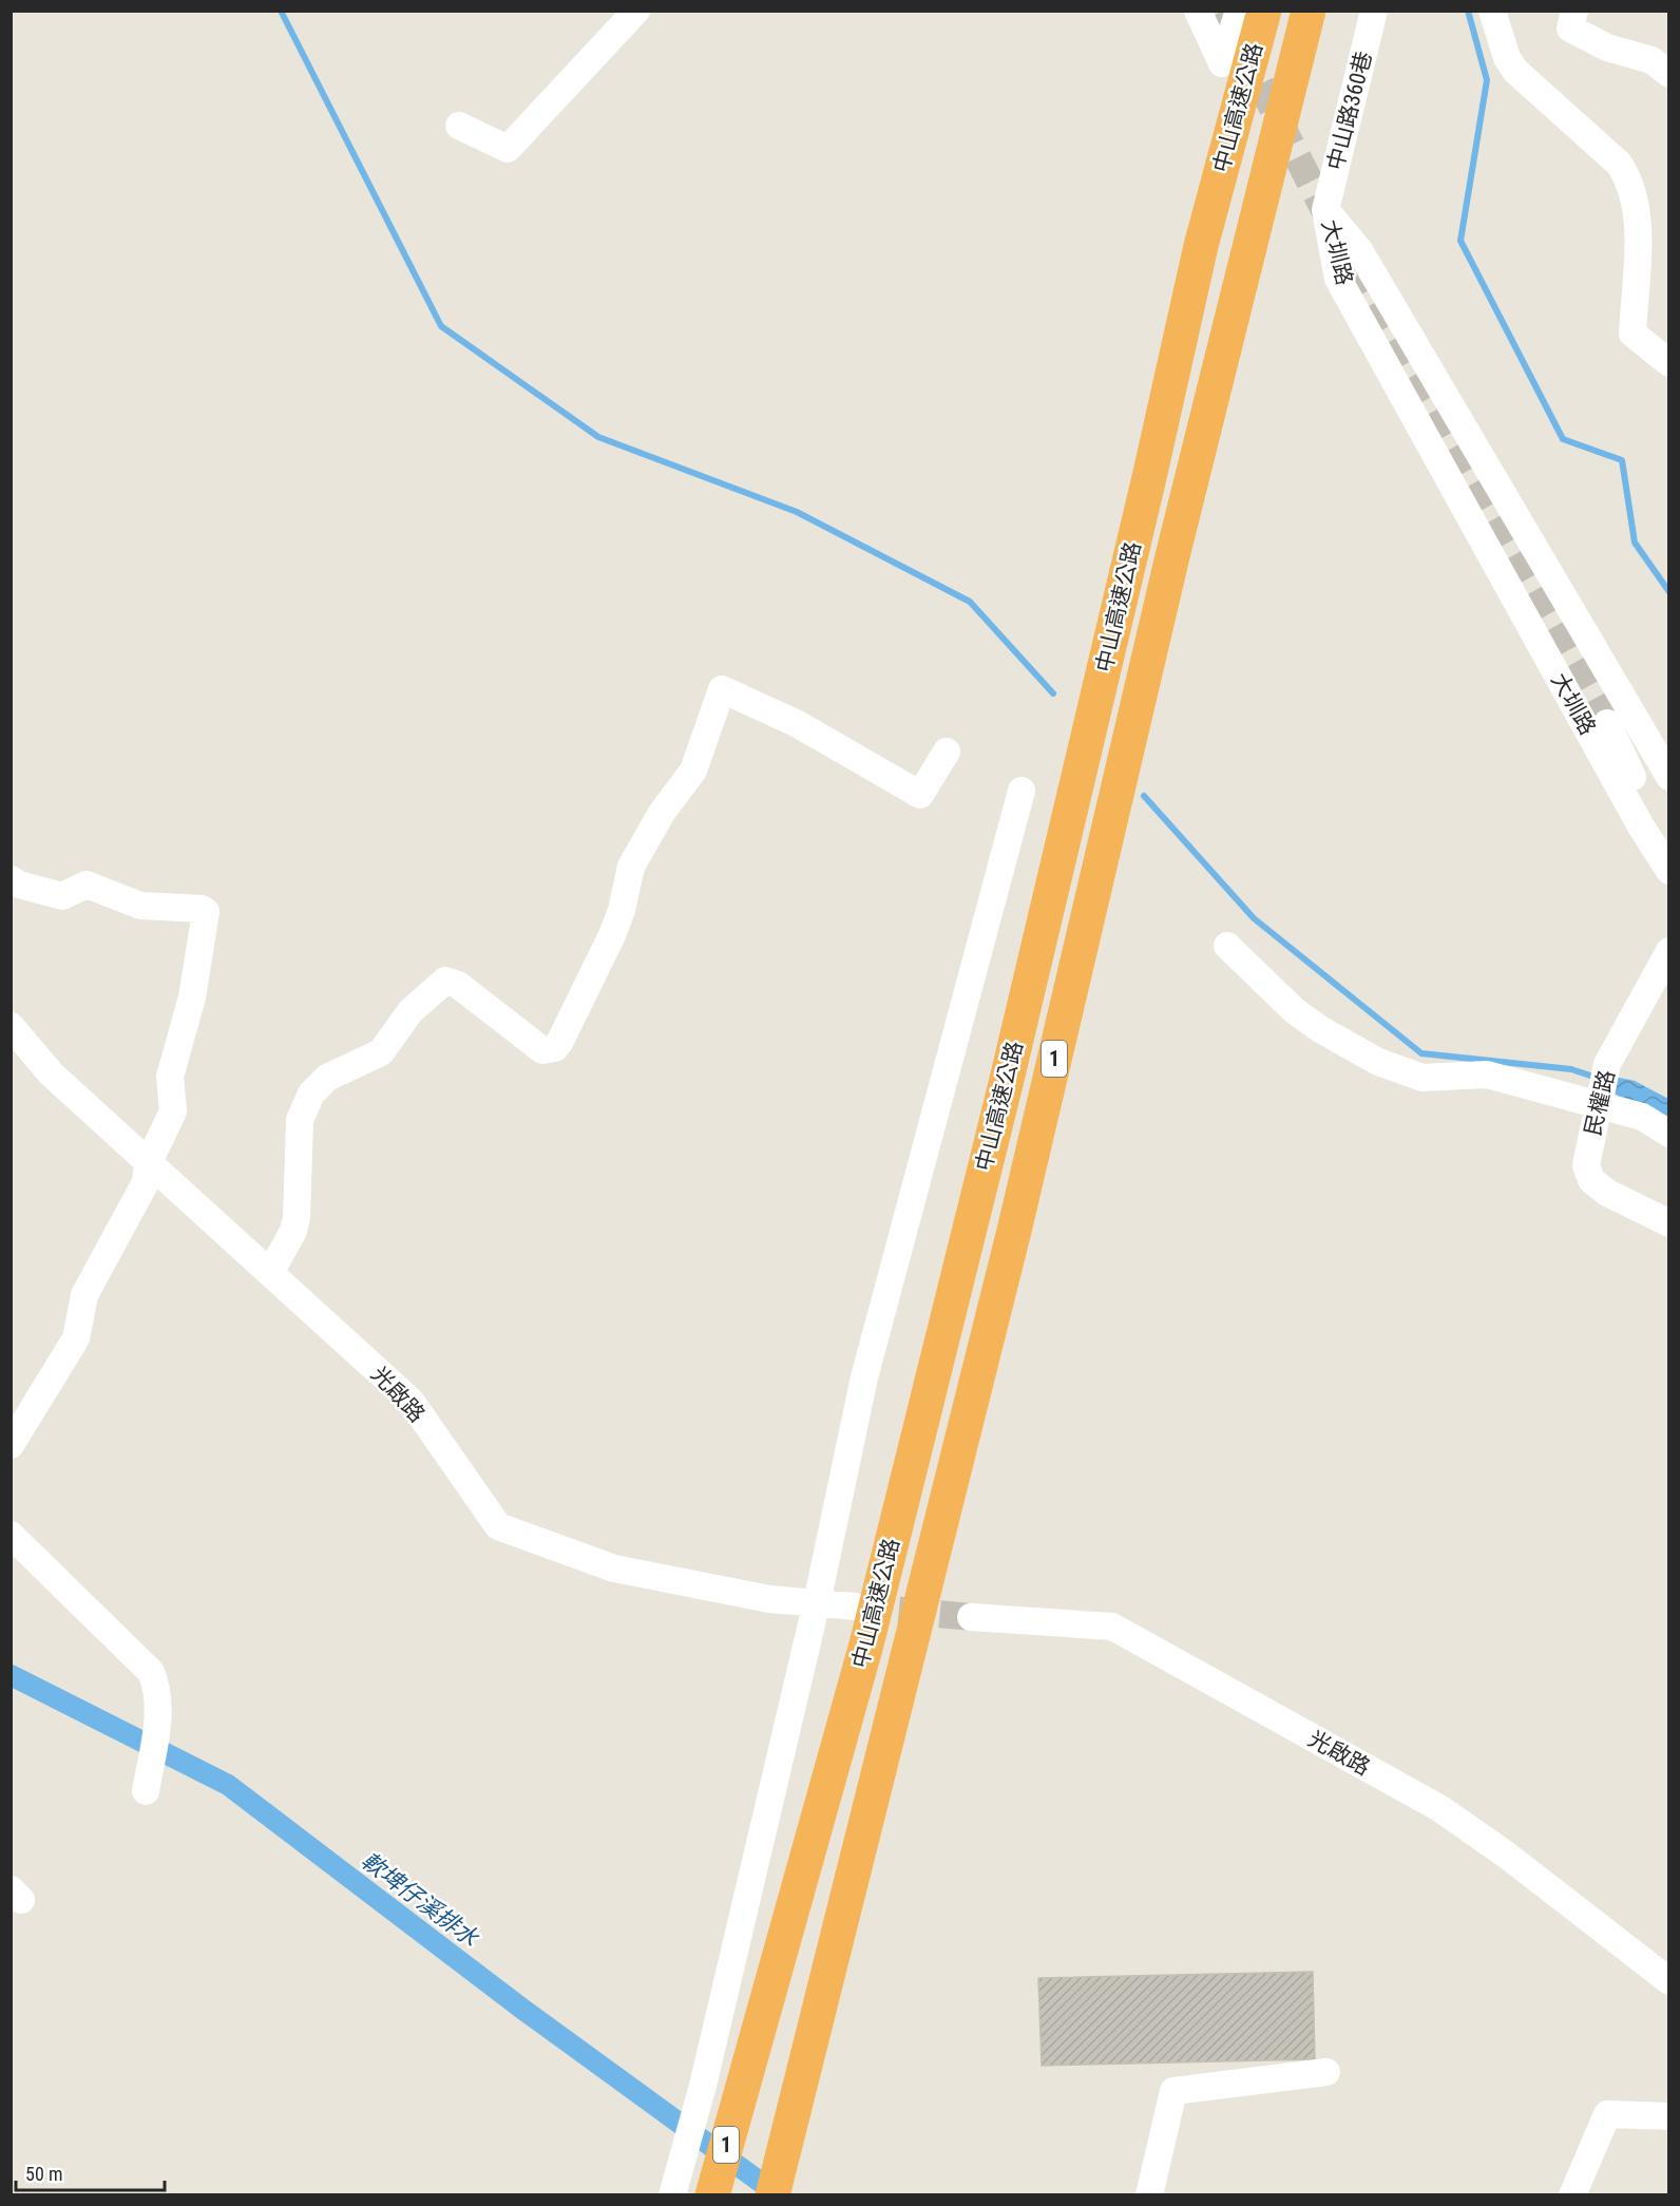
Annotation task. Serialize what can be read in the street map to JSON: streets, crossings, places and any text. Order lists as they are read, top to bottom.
{
  "streets": {
    "highway": ["中山高速公路", "1"],
    "street": [
      "中山路360巷",
      "大圳路",
      "民權路",
      "光啟路"
    ]
  },
  "crossings": [
    ["中山路360巷", "大圳路"]
  ],
  "water": ["軟埤仔溪排水"],
  "scale_bar": "50 m"
}
